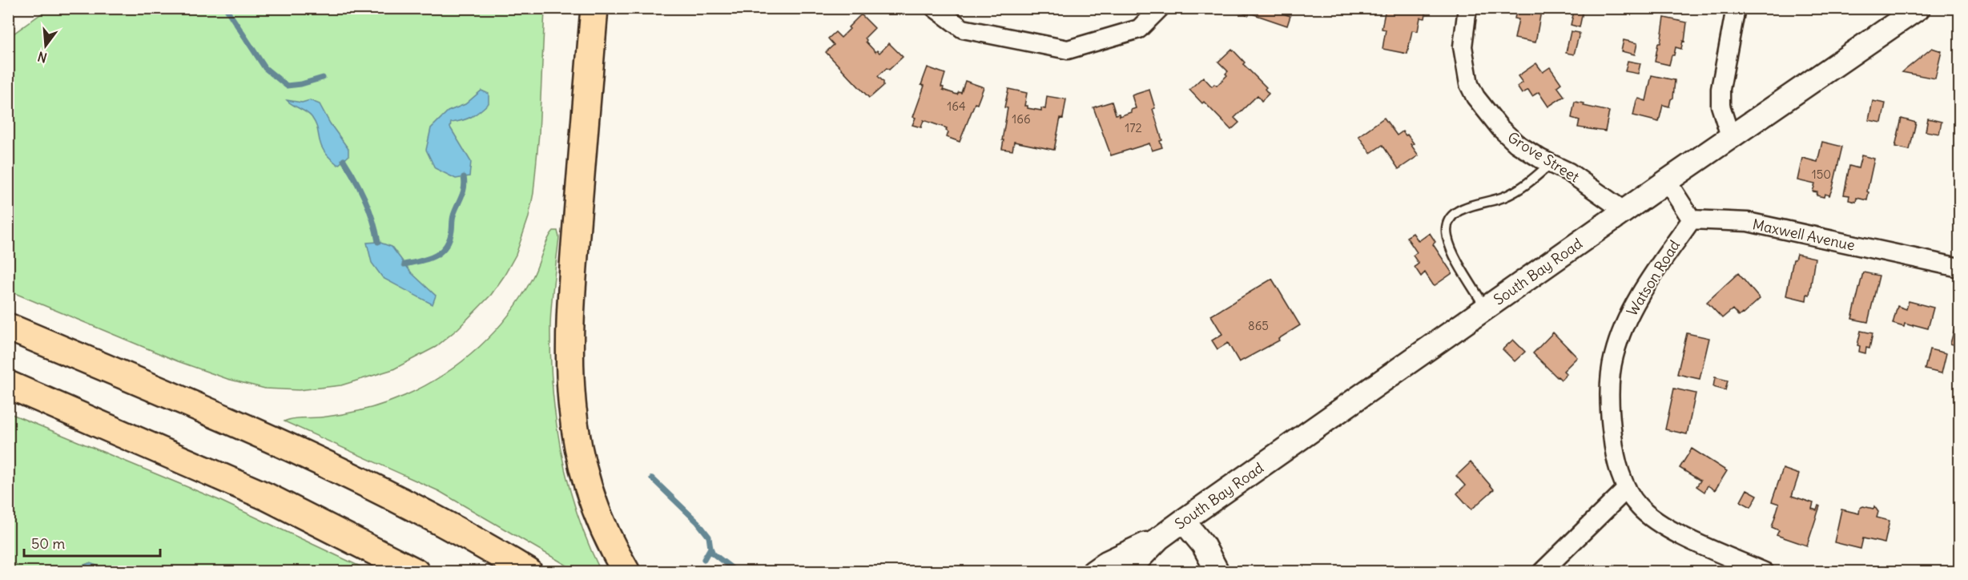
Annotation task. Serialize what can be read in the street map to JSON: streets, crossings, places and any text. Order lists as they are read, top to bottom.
{
  "streets": {
    "street": [
      "Grove Street",
      "Maxwell Avenue",
      "South Bay Road",
      "Watson Road"
    ]
  },
  "crossings": [
    ["Grove Street", "South Bay Road"],
    ["Maxwell Avenue", "Watson Road"]
  ],
  "house_numbers": [
    "164",
    "166",
    "172",
    "150",
    "865"
  ],
  "scale_bar": "50 m",
  "north": "bottom"
}
